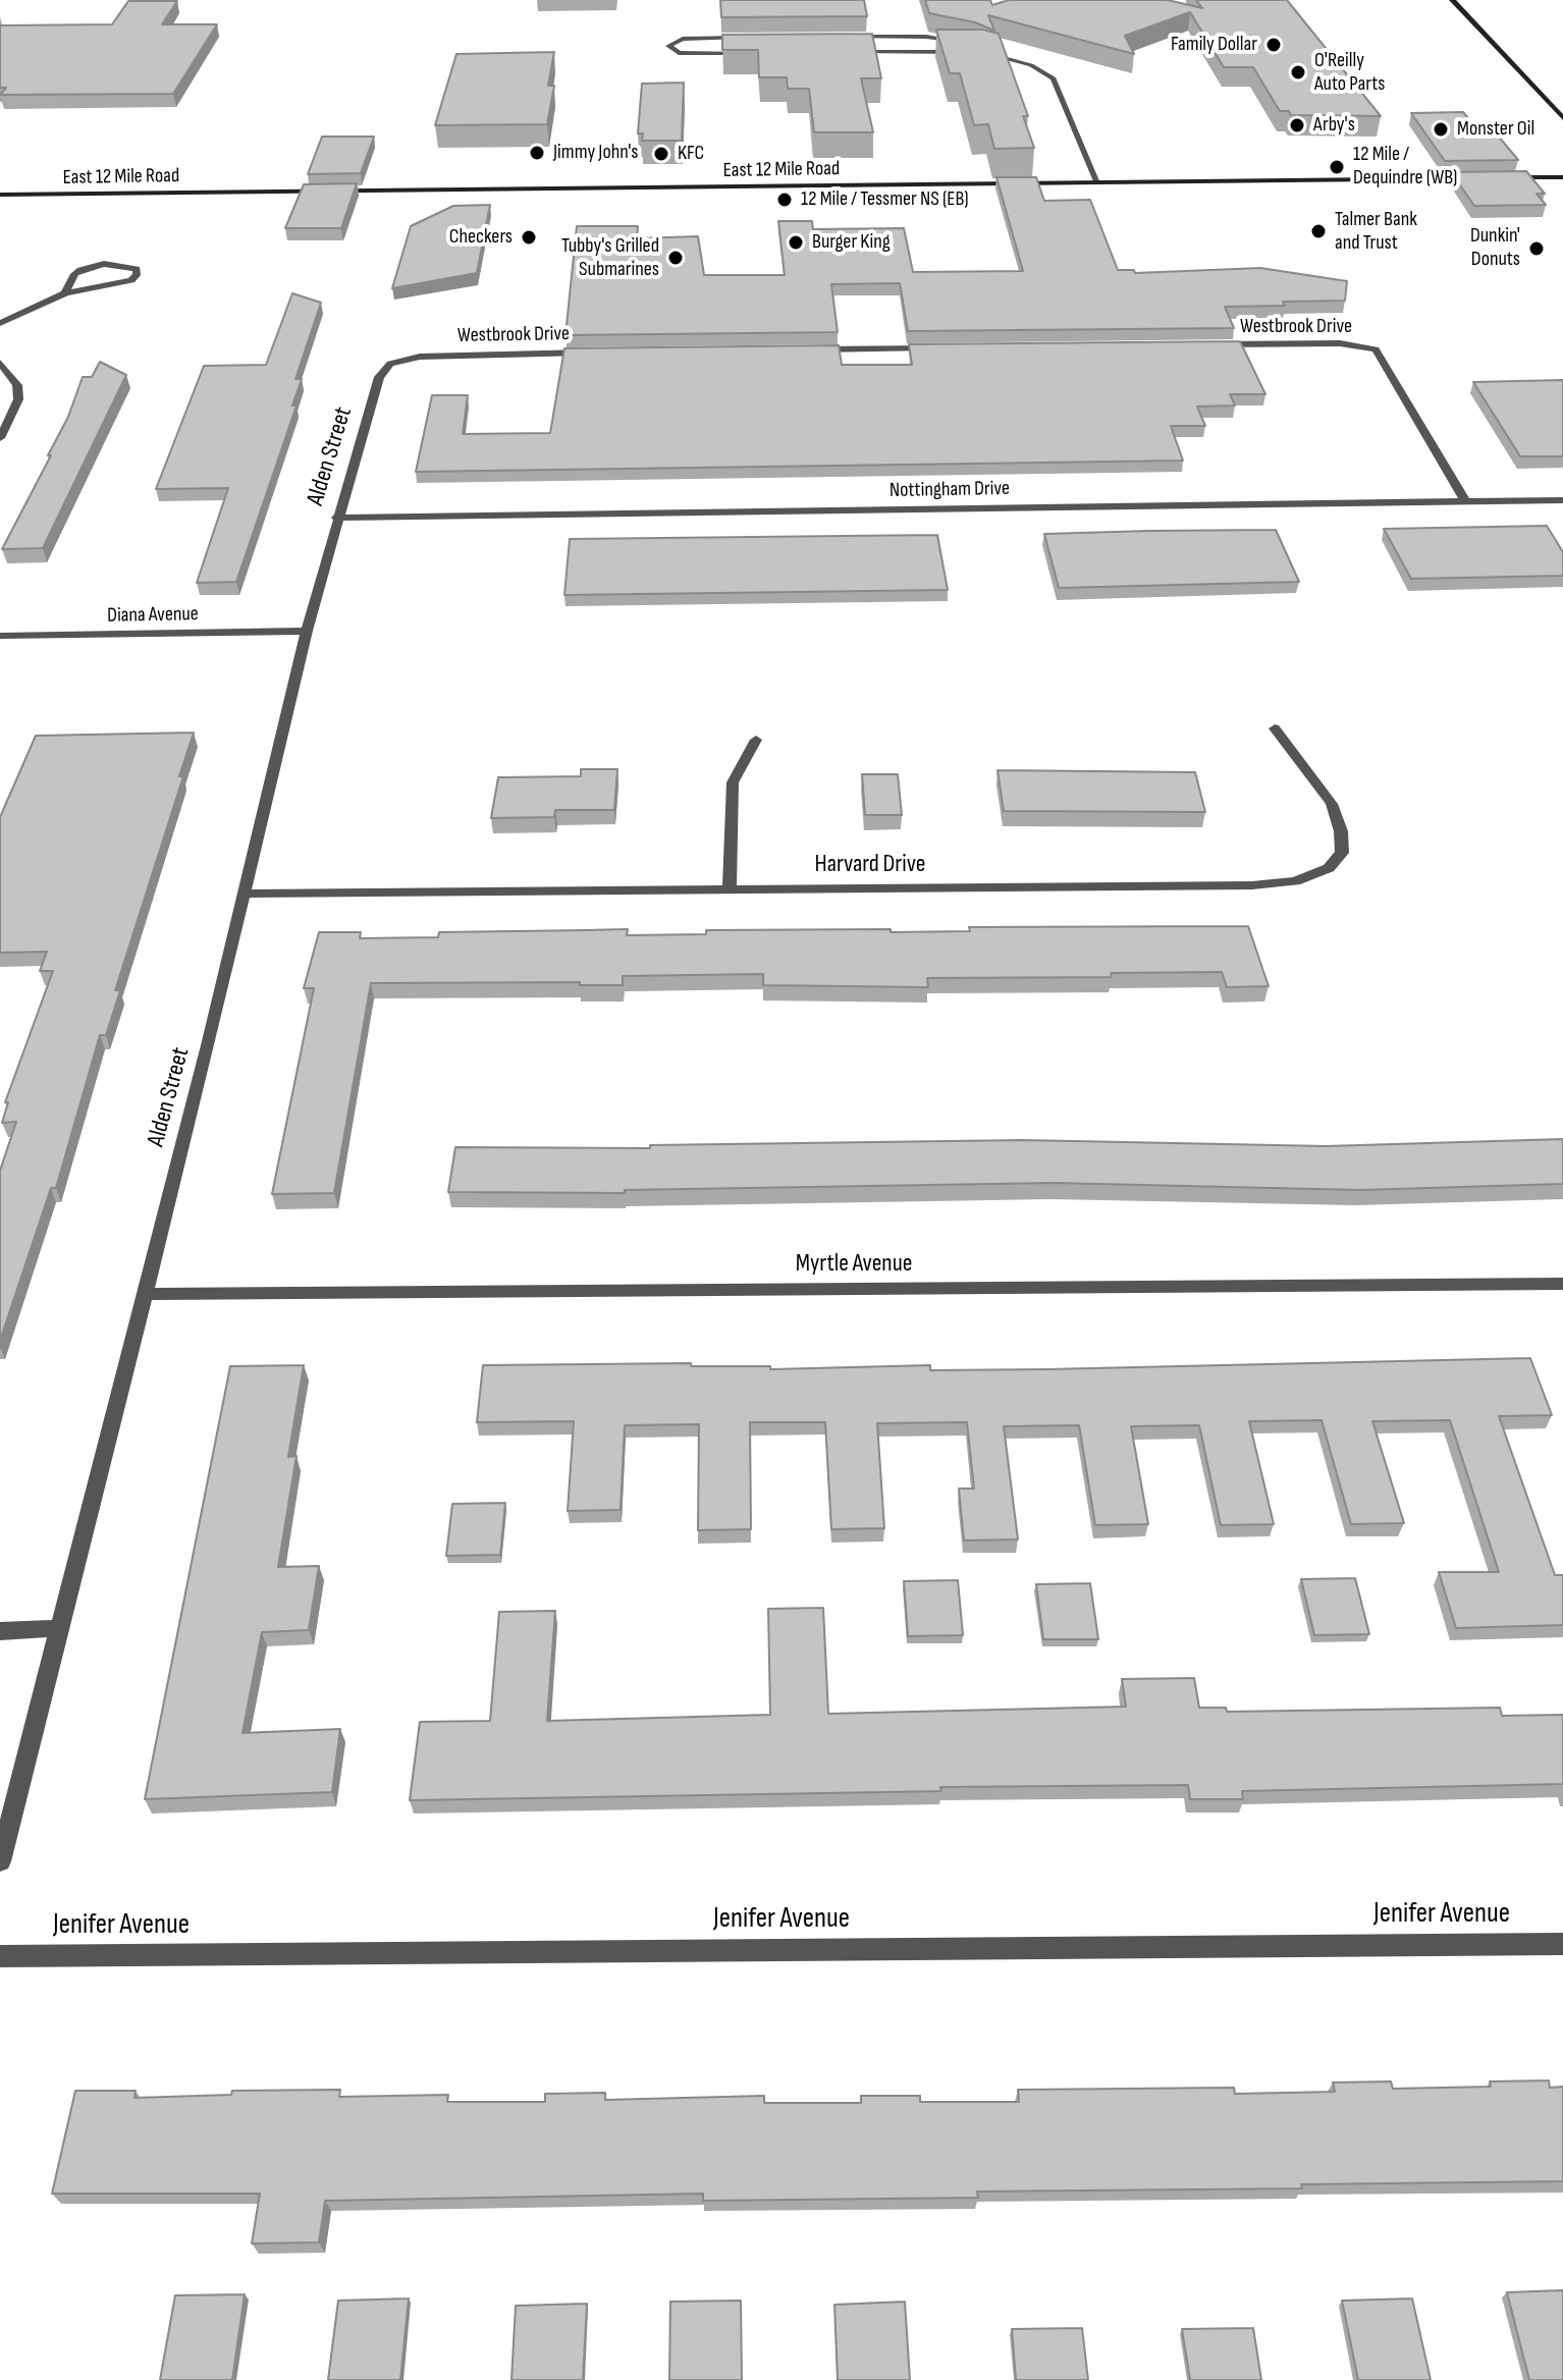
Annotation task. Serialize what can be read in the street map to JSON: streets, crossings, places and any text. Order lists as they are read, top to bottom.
{
  "streets": {
    "main road": ["East 12 Mile Road"],
    "street": [
      "Westbrook Drive",
      "Alden Street",
      "Nottingham Drive",
      "Diana Avenue",
      "Harvard Drive",
      "Myrtle Avenue",
      "Jenifer Avenue"
    ]
  },
  "crossings": [
    ["Westbrook Drive", "Alden Street"],
    ["Westbrook Drive", "Nottingham Drive"],
    ["Alden Street", "Nottingham Drive"],
    ["Alden Street", "Diana Avenue"],
    ["Alden Street", "Harvard Drive"],
    ["Alden Street", "Myrtle Avenue"]
  ],
  "places": [
    "Family Dollar",
    "O'Reilly Auto Parts",
    "Arby's",
    "Monster Oil",
    "Jimmy John's",
    "KFC",
    "12 Mile / Dequindre (WB)",
    "12 Mile / Tessmer NS (EB)",
    "Talmer Bank and Trust",
    "Checkers",
    "Burger King",
    "Dunkin' Donuts",
    "Tubby's Grilled Submarines"
  ]
}
